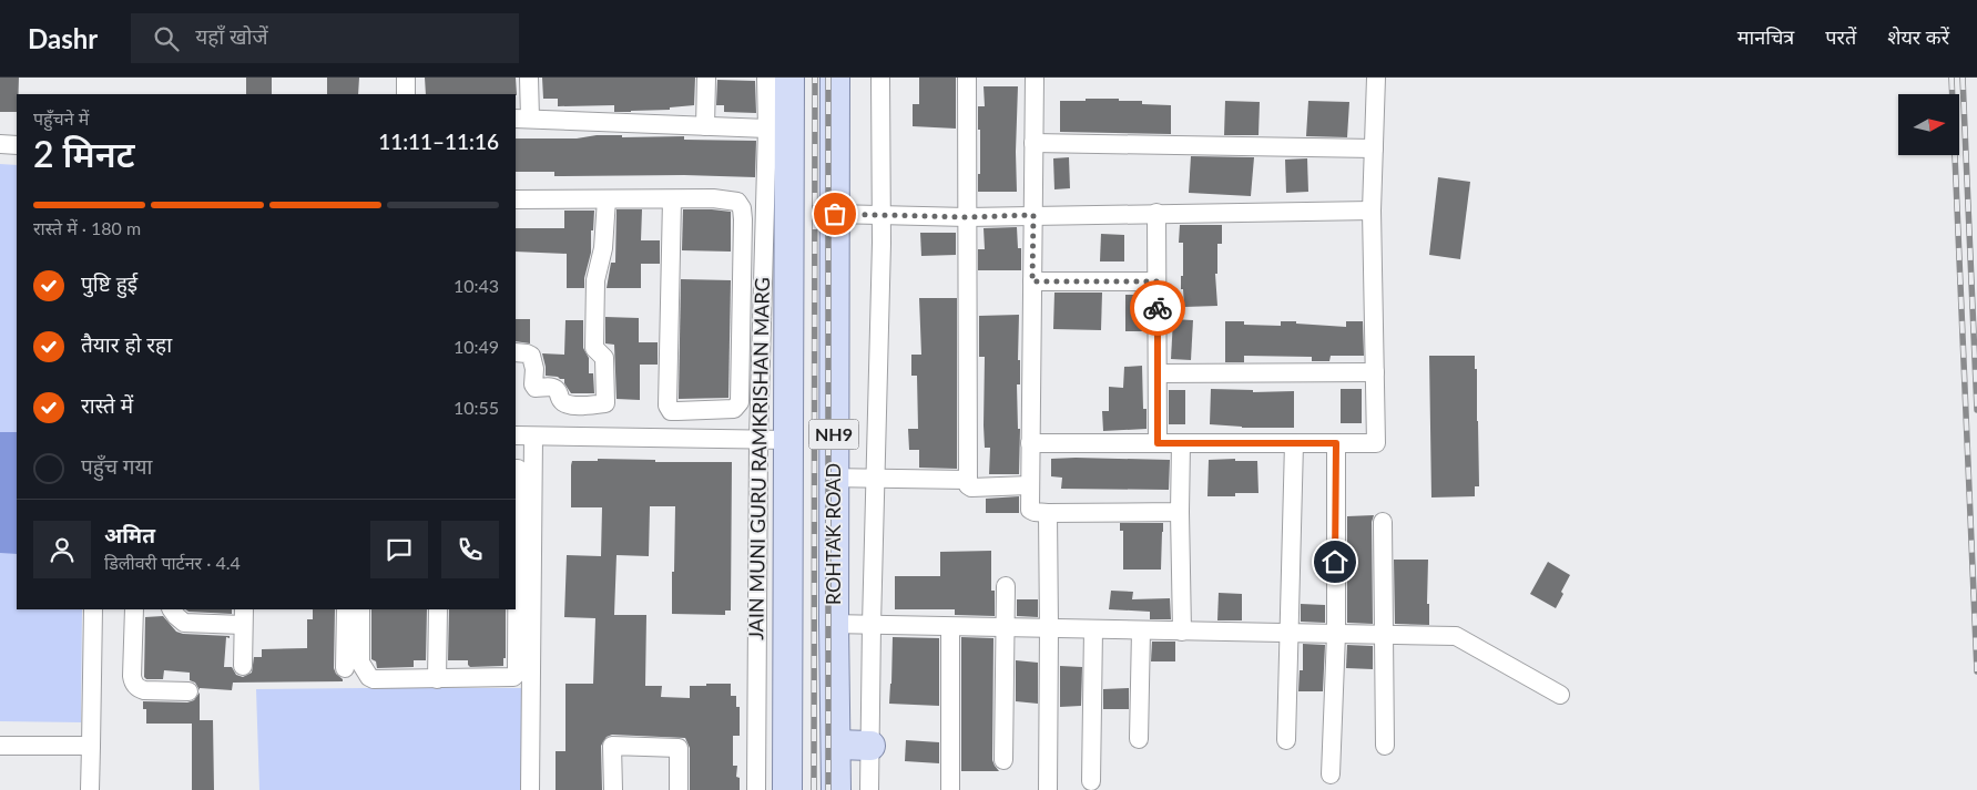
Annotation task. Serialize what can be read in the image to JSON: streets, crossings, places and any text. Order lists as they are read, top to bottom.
{
  "streets": {
    "main road": ["NH9", "ROHTAK ROAD"],
    "street": ["JAIN MUNI GURU RAMKRISHAN MARG"]
  },
  "north": "right",
  "page": {
    "header": "Dashr",
    "search": "यहाँ खोजें",
    "nav": ["मानचित्र", "परतें", "शेयर करें"],
    "heading": ["2 मिनट", "पहुँचने में", "11:11–11:16"],
    "panel": ["अमित", "डिलीवरी पार्टनर · 4.4"],
    "bar": "रास्ते में · 180 m",
    "list": [
      ["पुष्टि हुई", "10:43"],
      ["तैयार हो रहा", "10:49"],
      ["रास्ते में", "10:55"],
      "पहुँच गया"
    ]
  }
}
